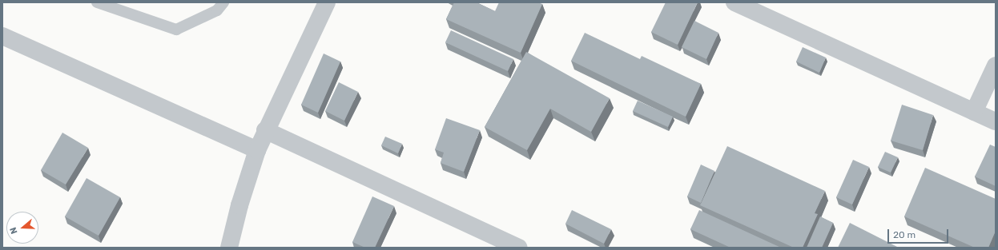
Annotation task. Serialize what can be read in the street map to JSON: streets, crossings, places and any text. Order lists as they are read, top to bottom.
{
  "scale_bar": "20 m",
  "north": "left"
}
